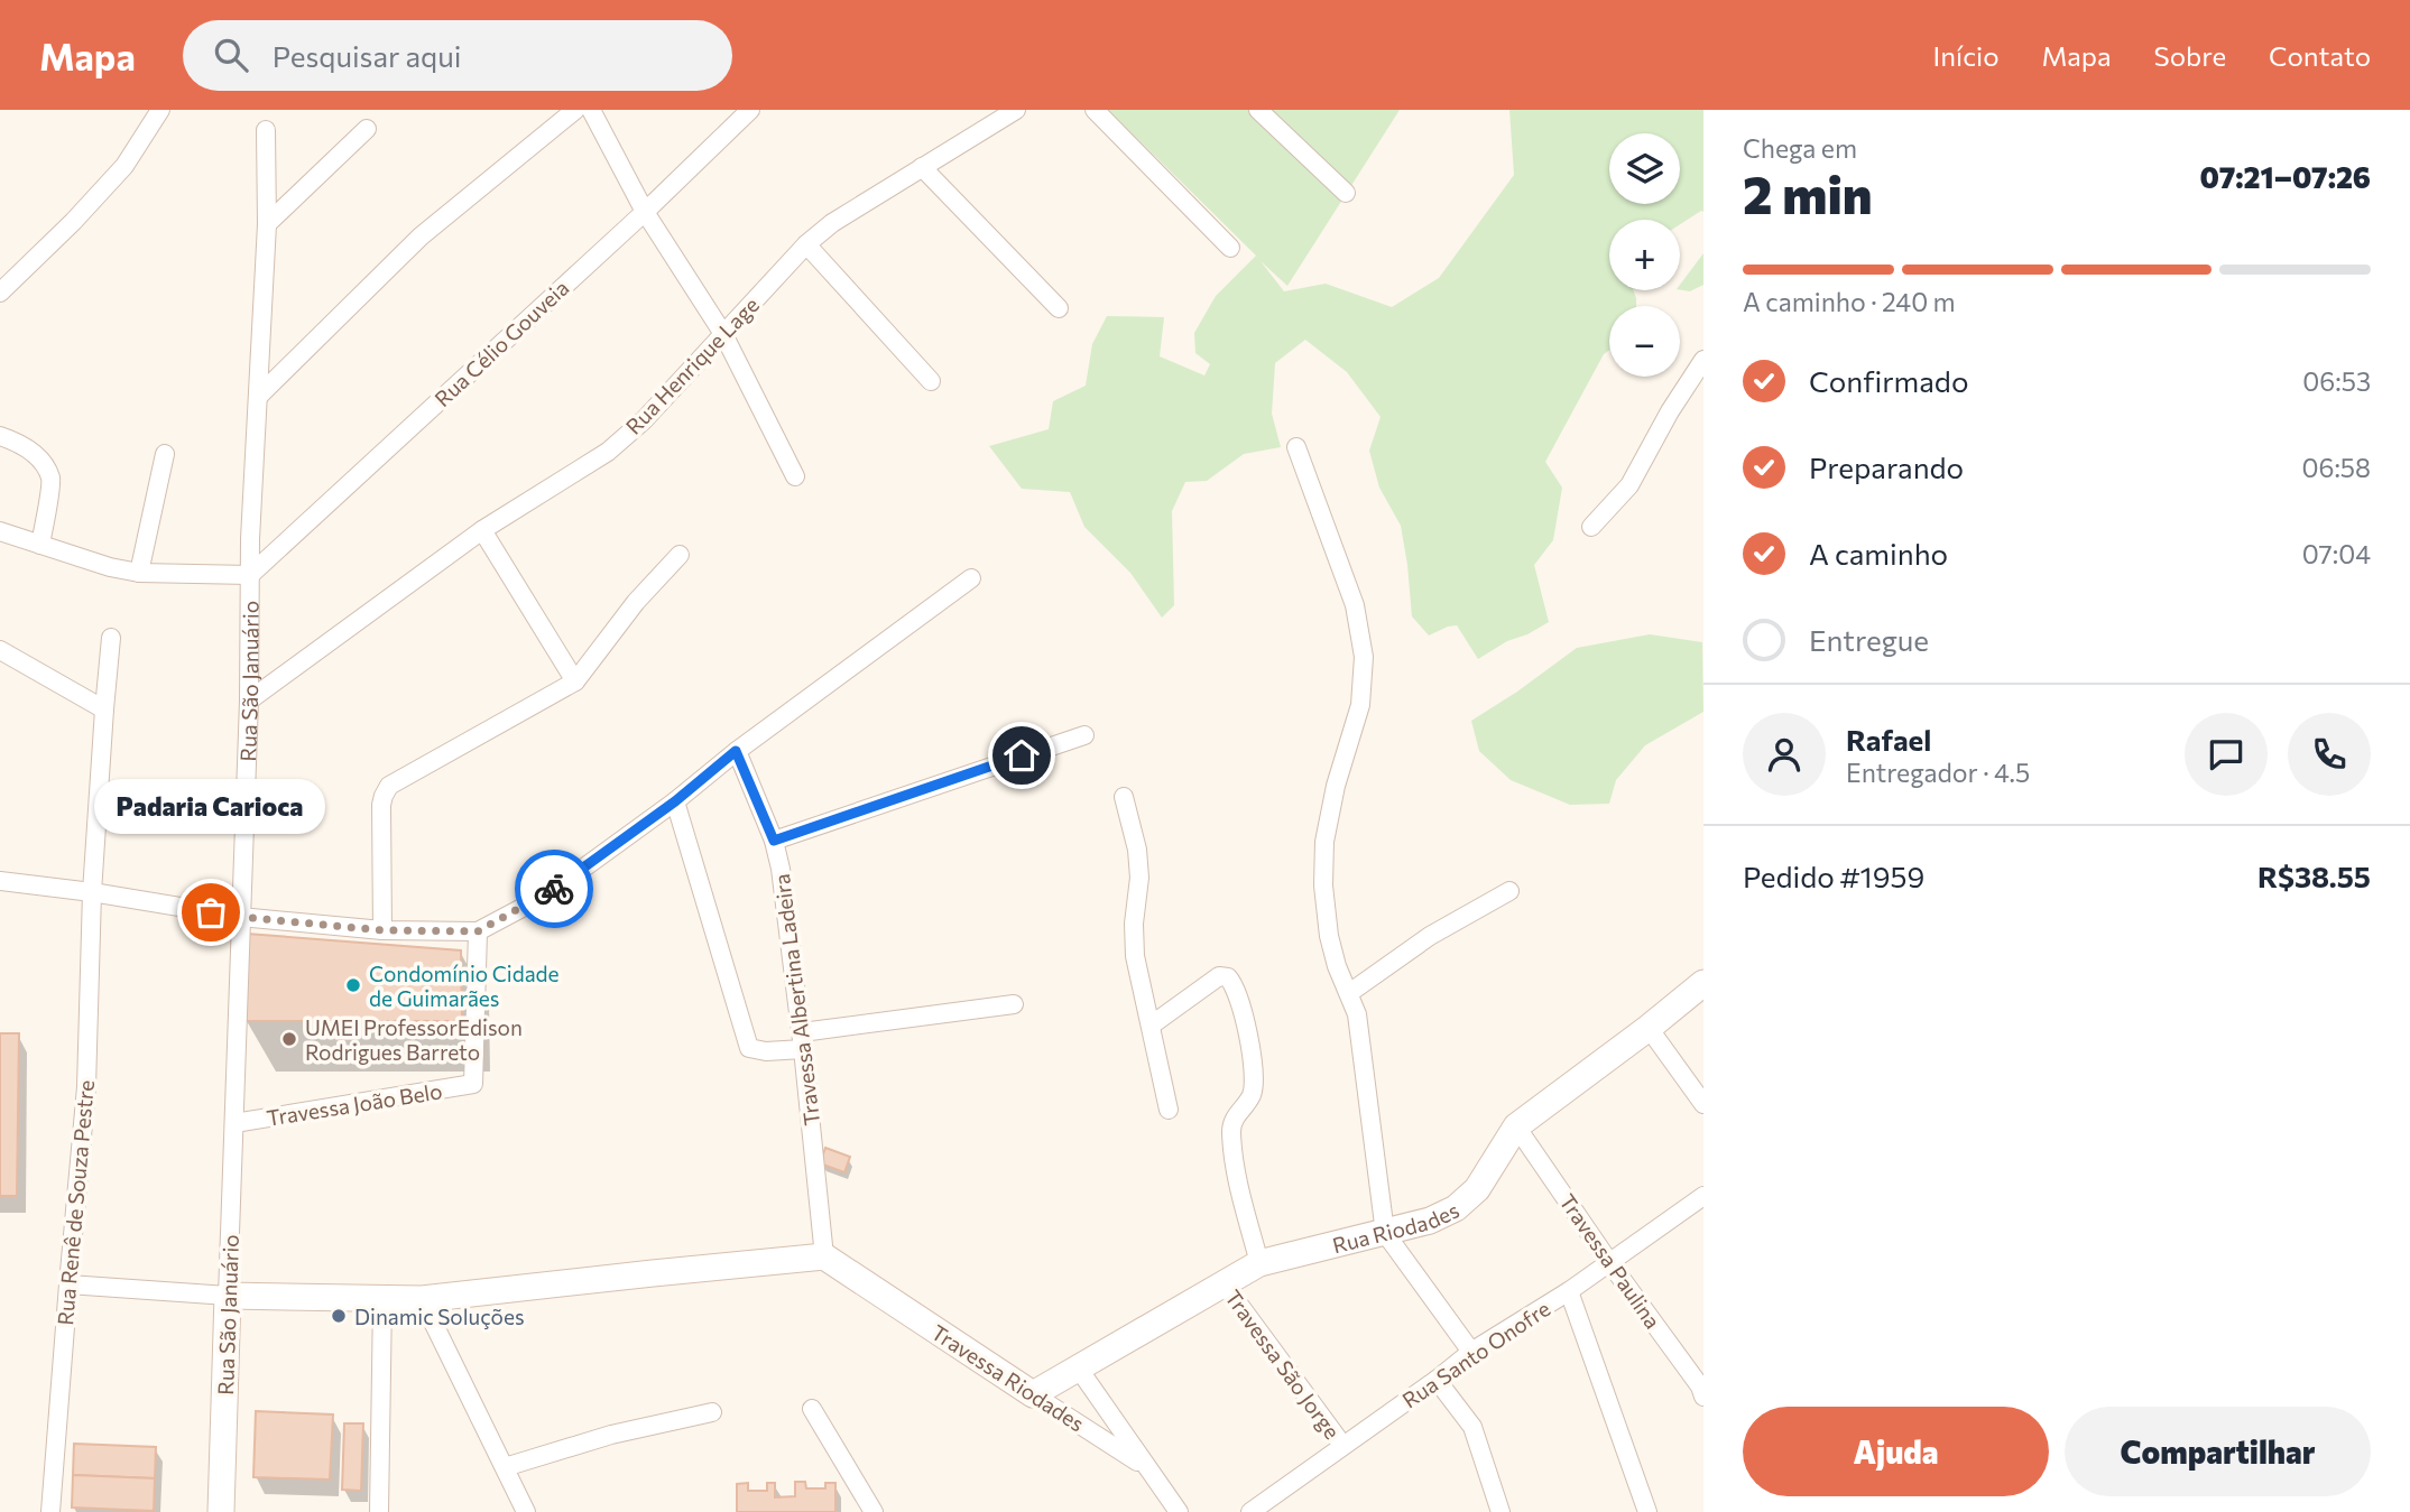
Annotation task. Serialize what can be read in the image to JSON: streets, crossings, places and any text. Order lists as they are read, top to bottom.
{
  "streets": {
    "street": [
      "Rua Célio Gouveia",
      "Rua Henrique Lage",
      "Rua São Januário",
      "Travessa Albertina Ladeira",
      "Travessa João Belo",
      "Rua Renê de Souza Pestre",
      "Rua Riodades",
      "Travessa Paulina",
      "Rua Santo Onofre",
      "Travessa São Jorge",
      "Travessa Riodades"
    ]
  },
  "crossings": [
    ["Rua Célio Gouveia", "Rua São Januário"],
    ["Rua Henrique Lage", "Rua São Januário"],
    ["Rua São Januário", "Travessa João Belo"],
    ["Travessa Albertina Ladeira", "Travessa Riodades"],
    ["Rua Riodades", "Travessa Paulina"],
    ["Rua Riodades", "Travessa São Jorge"],
    ["Rua Riodades", "Travessa Riodades"],
    ["Travessa Paulina", "Rua Santo Onofre"],
    ["Rua Santo Onofre", "Travessa São Jorge"]
  ],
  "places": [
    "Padaria Carioca",
    "Condomínio Cidade de Guimarães",
    "UMEI ProfessorEdison Rodrigues Barreto",
    "Dinamic Soluções"
  ],
  "page": {
    "header": "Mapa",
    "search": "Pesquisar aqui",
    "nav": [
      "Início",
      "Mapa",
      "Sobre",
      "Contato"
    ],
    "heading": ["2 min", "Chega em", "07:21–07:26"],
    "panel": [
      "Rafael",
      "Entregador · 4.5",
      "Pedido #1959",
      "R$38.55"
    ],
    "map_buttons": ["+", "−"],
    "bar": "A caminho · 240 m",
    "list": [
      ["Confirmado", "06:53"],
      ["Preparando", "06:58"],
      ["A caminho", "07:04"],
      "Entregue"
    ],
    "bubble": "Padaria Carioca",
    "buttons": ["Ajuda", "Compartilhar"]
  }
}
